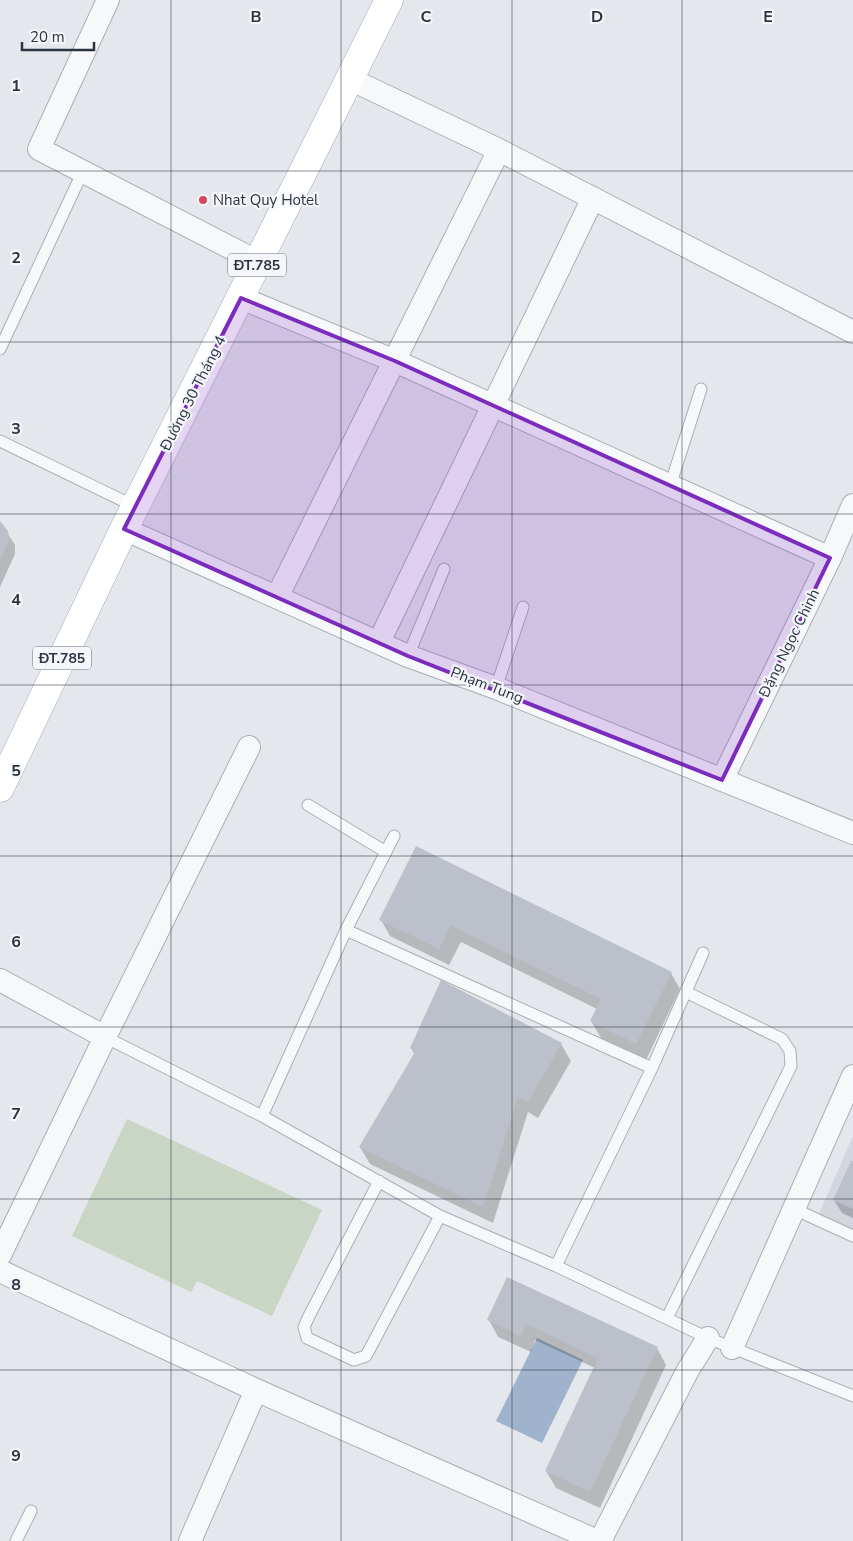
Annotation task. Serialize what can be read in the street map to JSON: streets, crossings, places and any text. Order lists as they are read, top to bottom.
{
  "streets": {
    "main road": ["ĐT.785", "Đường 30 Tháng 4"],
    "street": ["Đặng Ngọc Chinh", "Phạm Tung"]
  },
  "crossings": [
    ["Đường 30 Tháng 4", "Phạm Tung"],
    ["Đặng Ngọc Chinh", "Phạm Tung"]
  ],
  "places": ["Nhat Quy Hotel"],
  "scale_bar": "20 m",
  "grid": {
    "columns": [
      "B",
      "C",
      "D",
      "E"
    ],
    "rows": [
      "1",
      "2",
      "3",
      "4",
      "5",
      "6",
      "7",
      "8",
      "9"
    ]
  }
}
